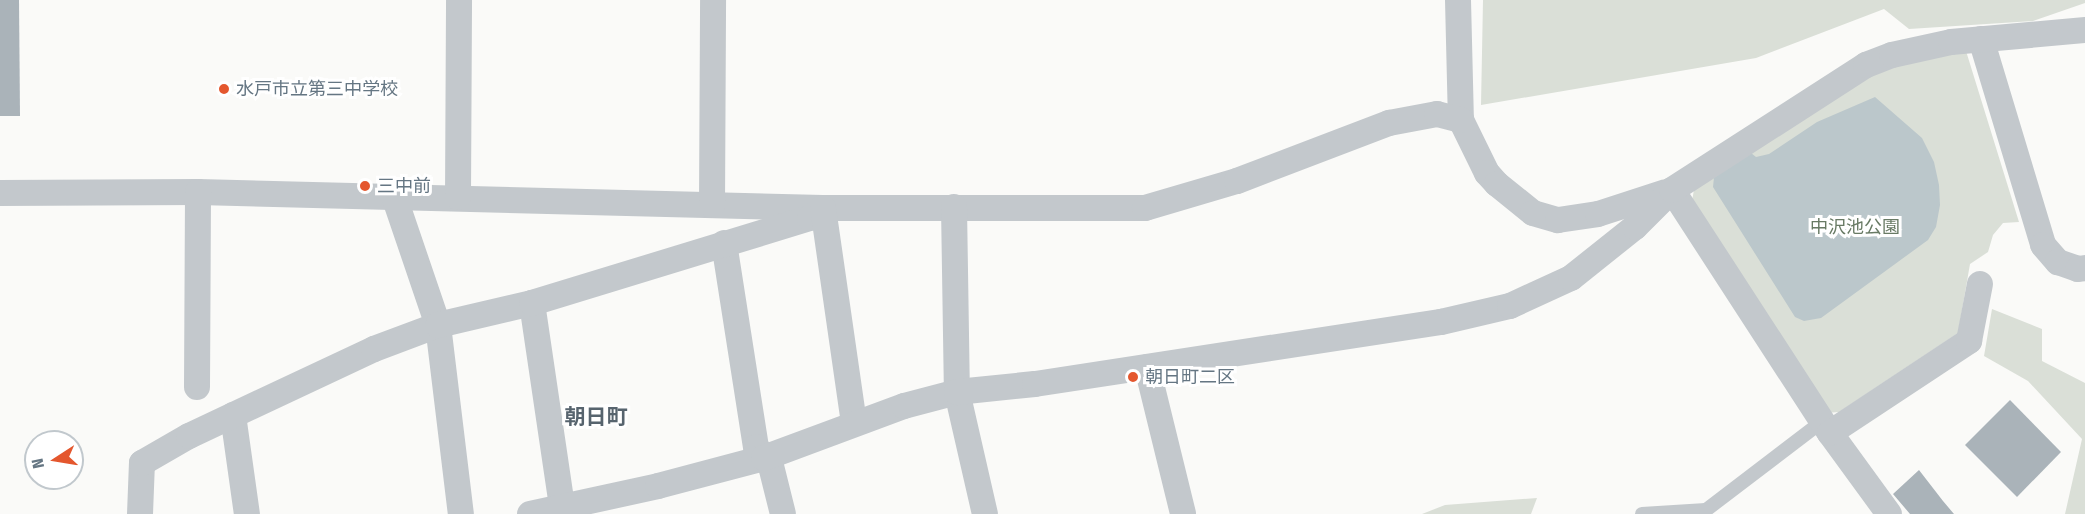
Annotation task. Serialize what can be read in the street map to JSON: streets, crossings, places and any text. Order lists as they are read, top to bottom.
{
  "districts": ["朝日町"],
  "parks": ["中沢池公園"],
  "places": ["水戸市立第三中学校", "三中前", "朝日町二区"],
  "north": "left"
}
